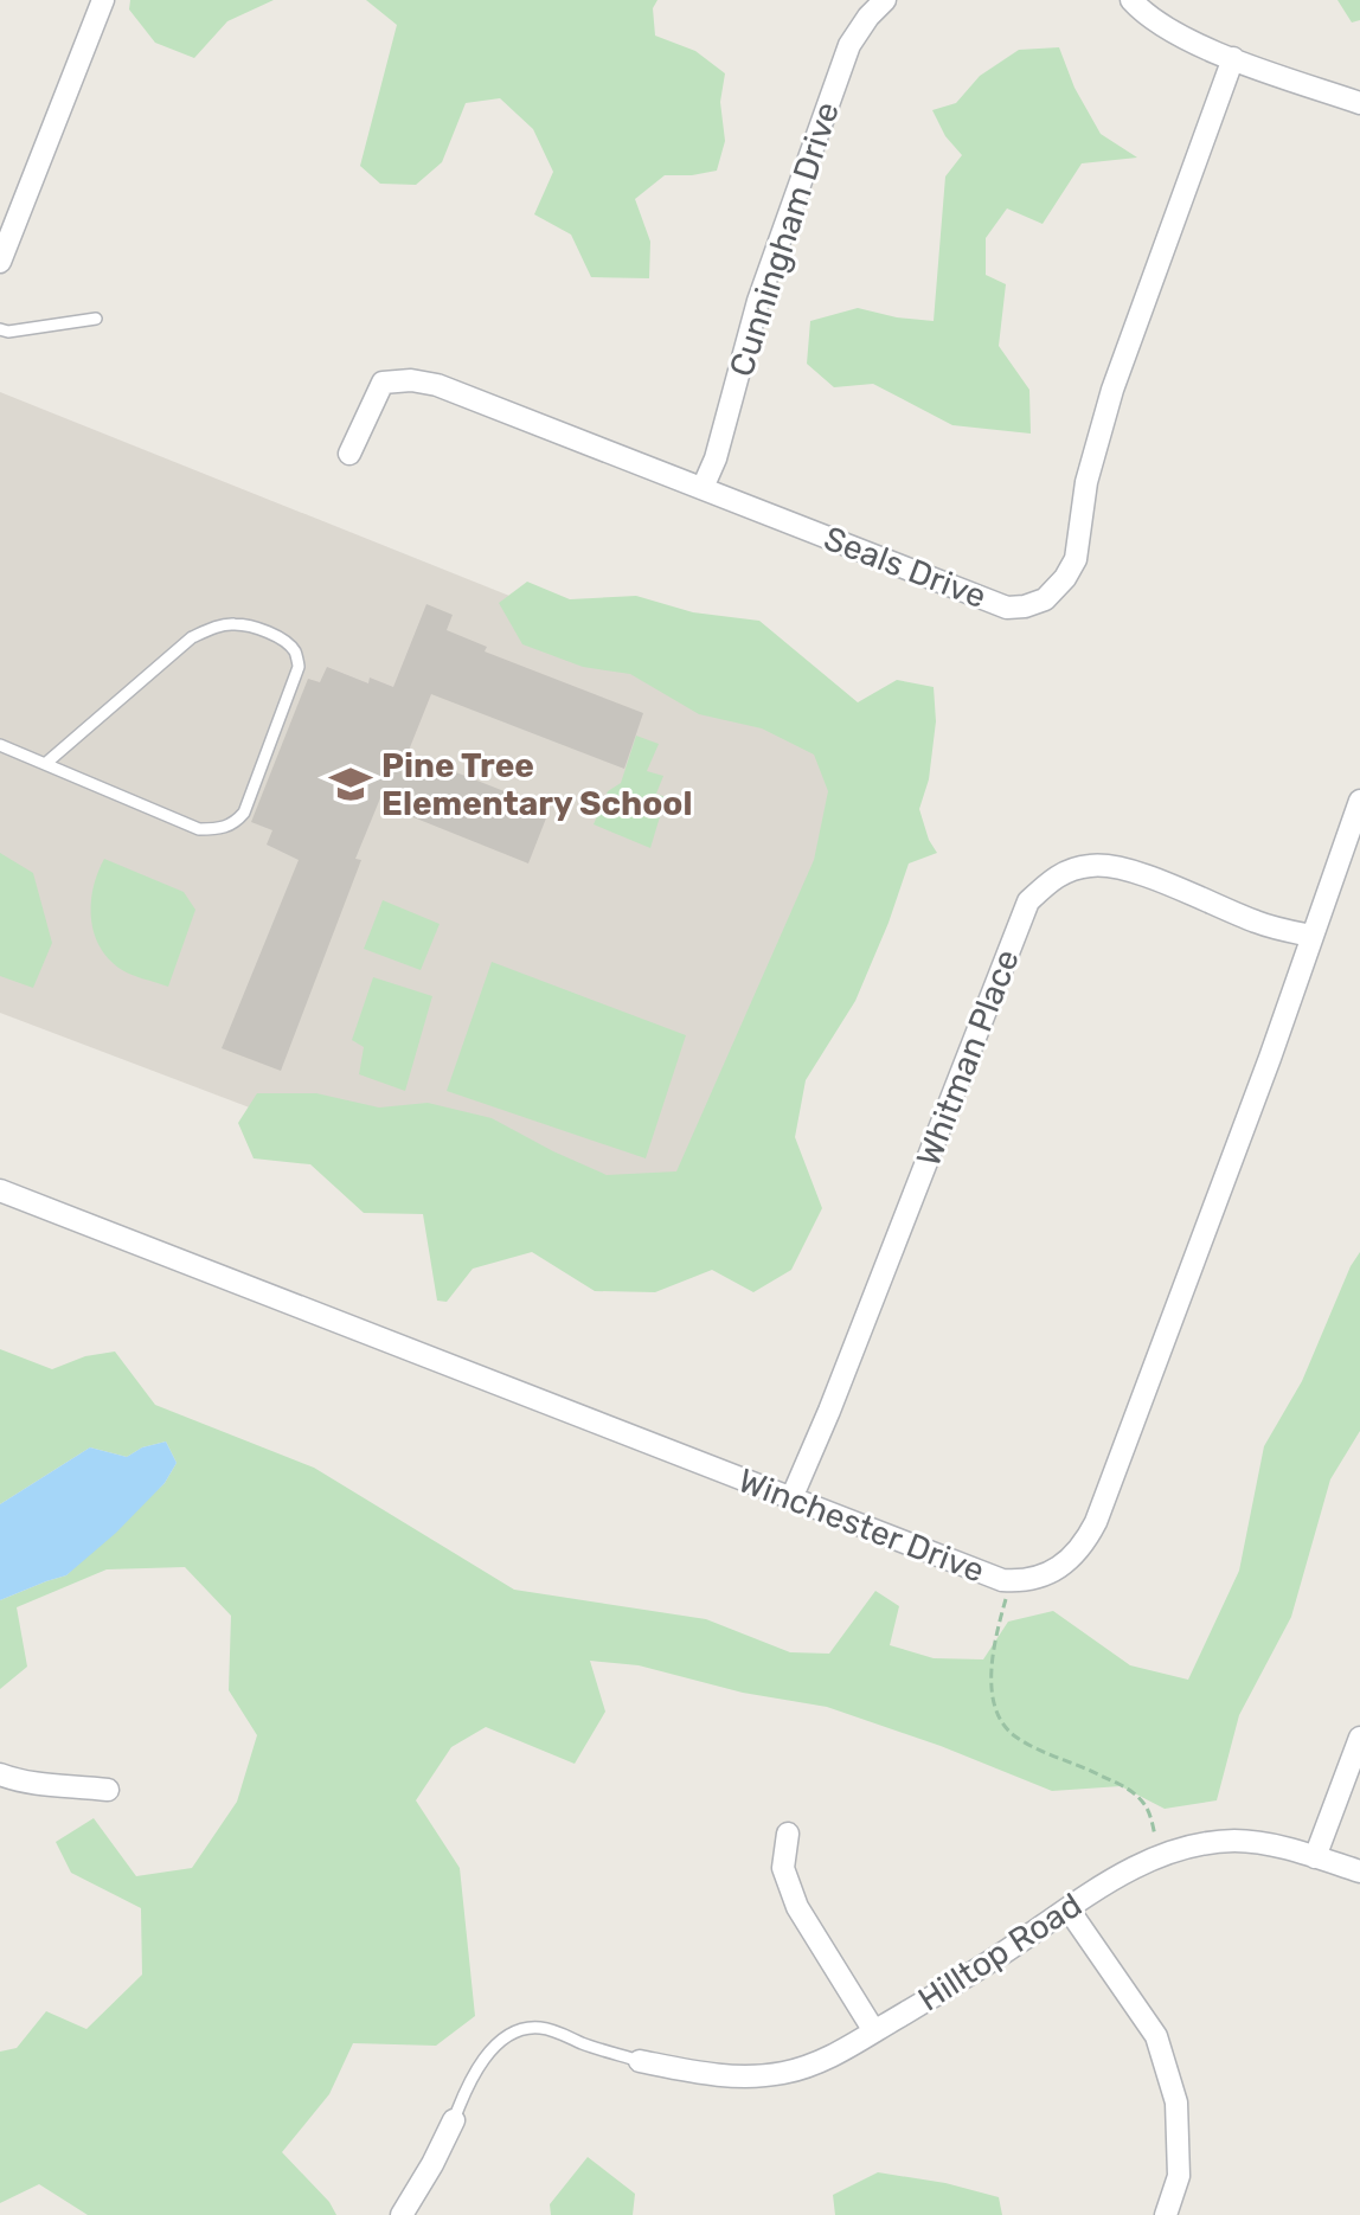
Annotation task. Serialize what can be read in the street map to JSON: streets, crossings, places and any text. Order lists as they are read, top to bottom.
{
  "streets": {
    "street": [
      "Cunningham Drive",
      "Seals Drive",
      "Whitman Place",
      "Winchester Drive",
      "Hilltop Road"
    ]
  },
  "crossings": [
    ["Cunningham Drive", "Seals Drive"],
    ["Whitman Place", "Winchester Drive"]
  ],
  "places": {
    "school or university": ["Pine Tree Elementary School"]
  }
}
